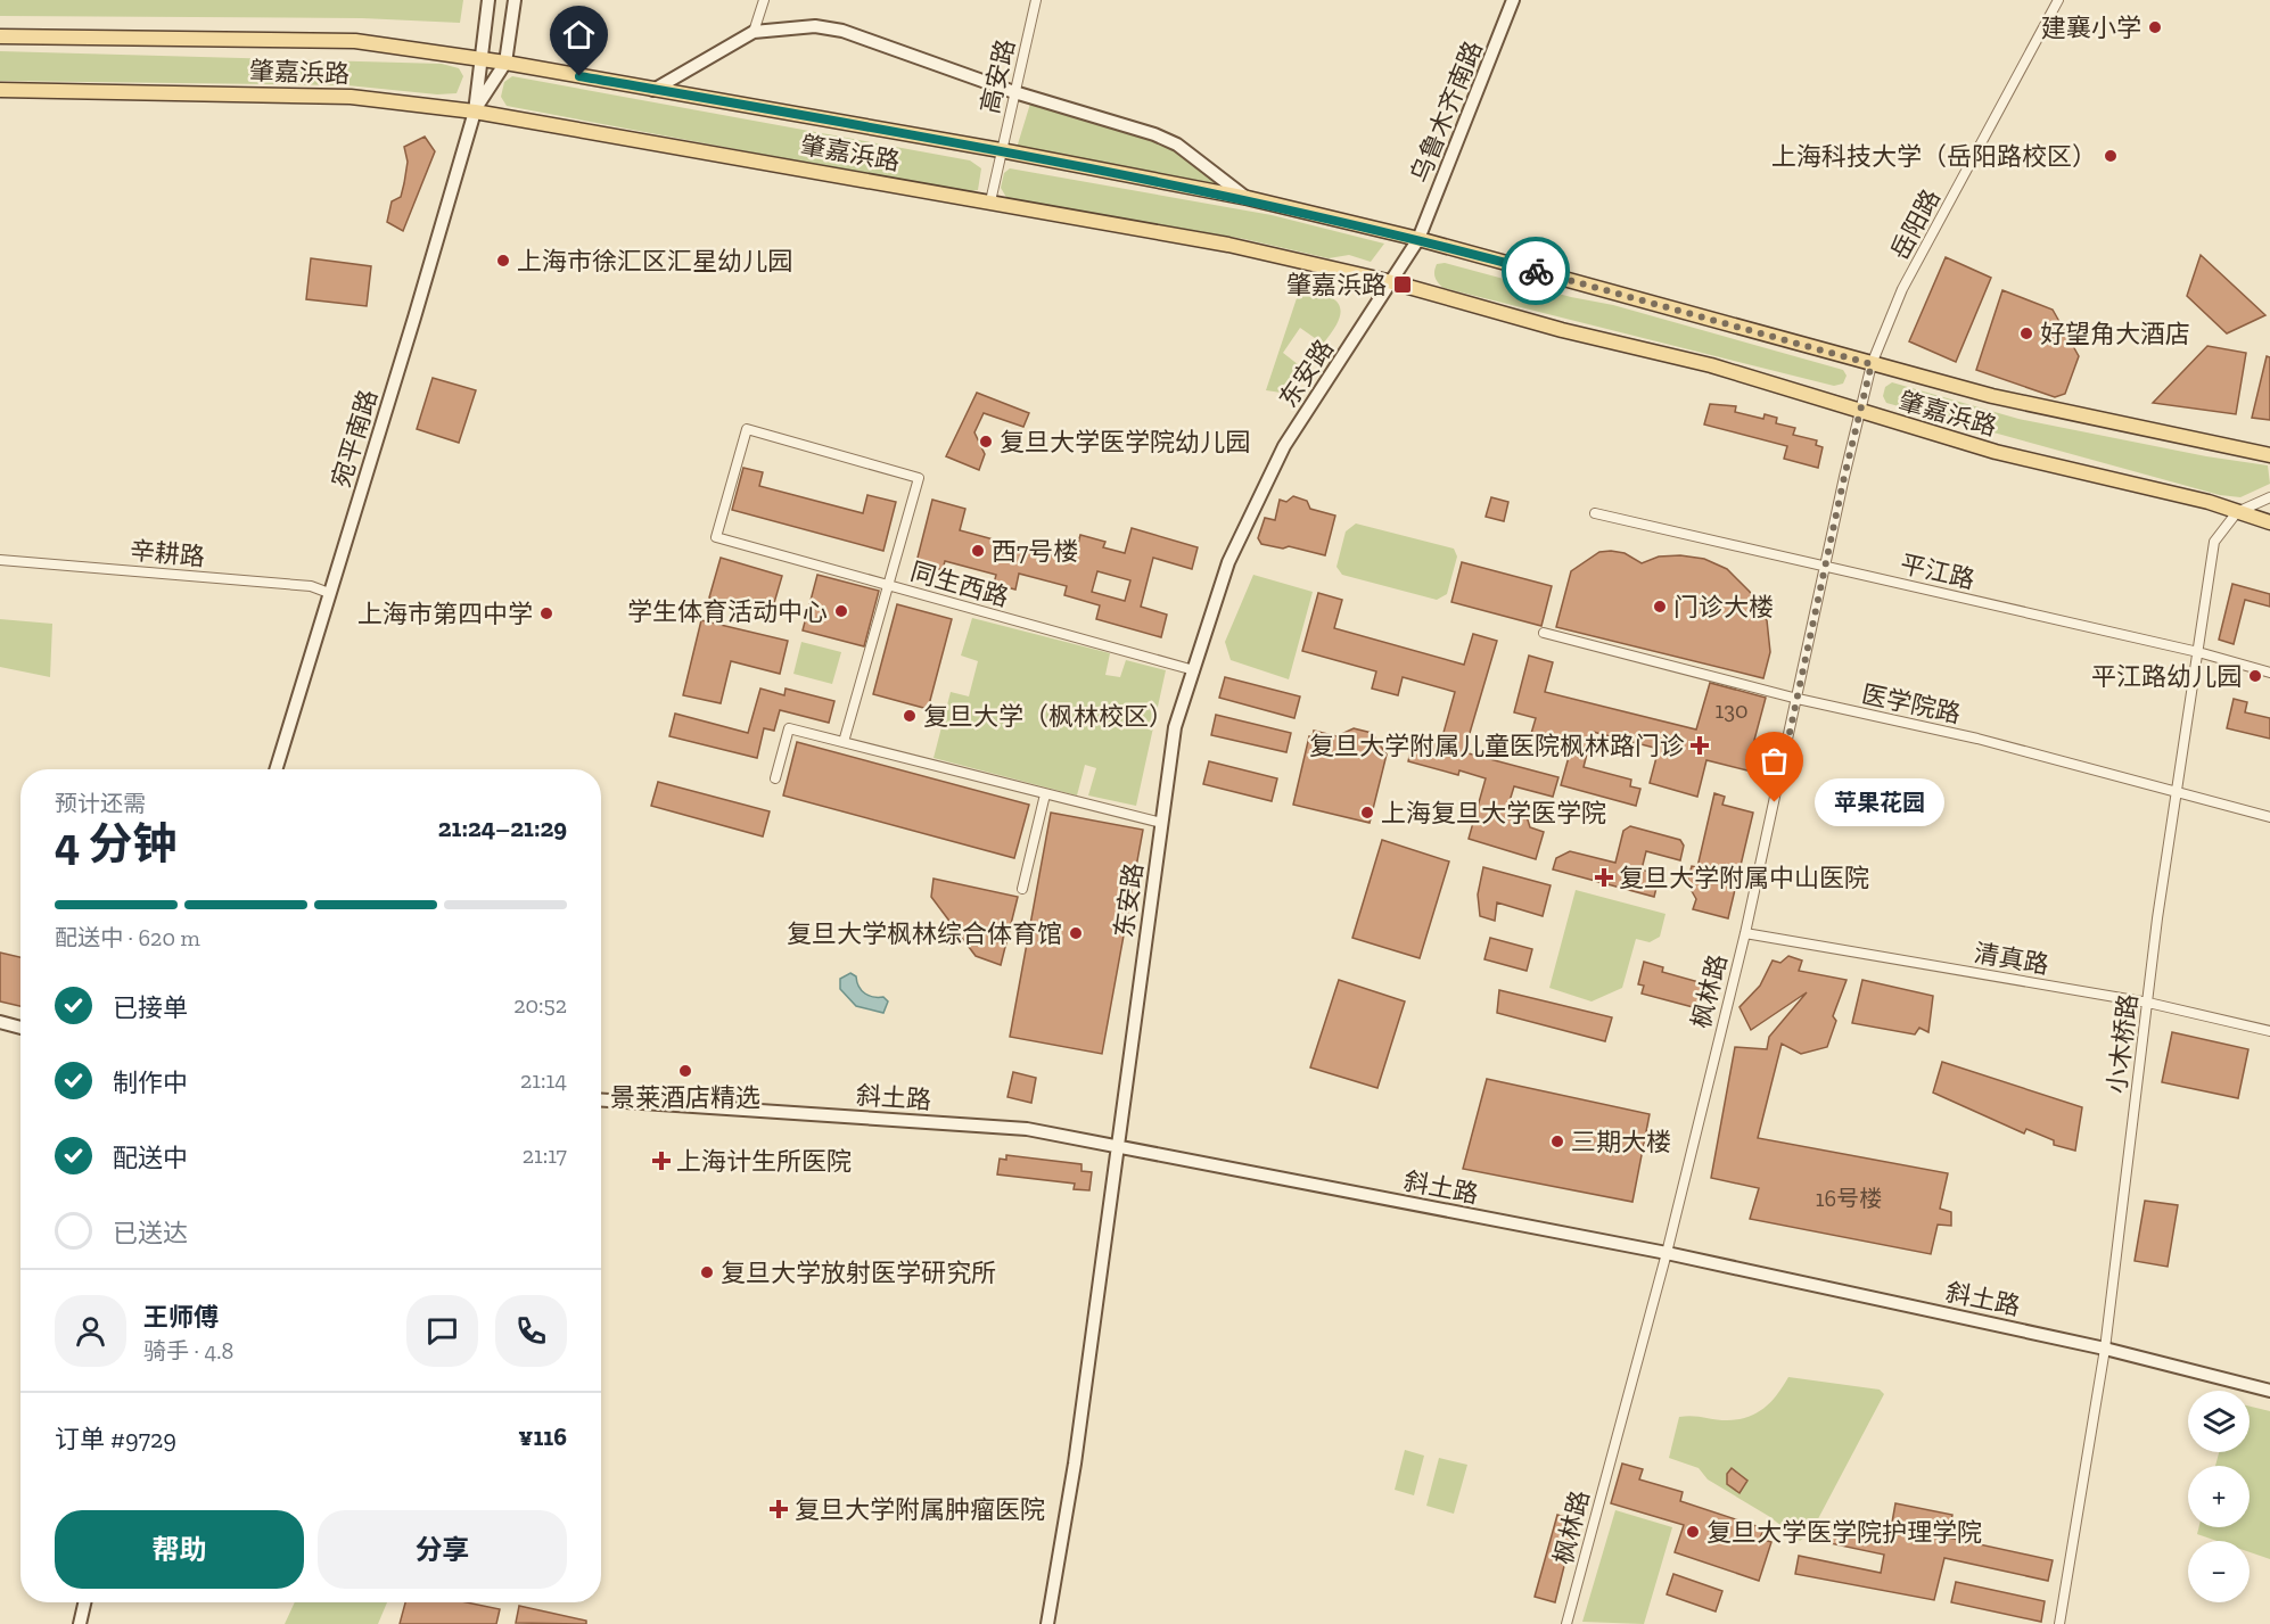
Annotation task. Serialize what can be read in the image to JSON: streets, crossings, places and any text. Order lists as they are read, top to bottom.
{
  "streets": {
    "main road": [
      "肇嘉浜路",
      "乌鲁木齐南路",
      "东安路",
      "宛平南路",
      "斜土路"
    ],
    "street": [
      "高安路",
      "岳阳路",
      "辛耕路",
      "平江路",
      "同生西路",
      "医学院路",
      "清真路",
      "枫林路",
      "小木桥路"
    ]
  },
  "crossings": [
    ["肇嘉浜路", "高安路"],
    ["肇嘉浜路", "乌鲁木齐南路"],
    ["肇嘉浜路", "岳阳路"],
    ["肇嘉浜路", "东安路"],
    ["肇嘉浜路", "宛平南路"],
    ["肇嘉浜路", "枫林路"],
    ["肇嘉浜路", "小木桥路"],
    ["乌鲁木齐南路", "东安路"],
    ["岳阳路", "枫林路"],
    ["东安路", "同生西路"],
    ["东安路", "斜土路"],
    ["宛平南路", "辛耕路"],
    ["平江路", "枫林路"],
    ["平江路", "小木桥路"],
    ["医学院路", "枫林路"],
    ["医学院路", "小木桥路"],
    ["清真路", "枫林路"],
    ["清真路", "小木桥路"],
    ["枫林路", "斜土路"],
    ["小木桥路", "斜土路"]
  ],
  "places": {
    "other": [
      "建襄小学",
      "上海科技大学（岳阳路校区）",
      "上海市徐汇区汇星幼儿园",
      "好望角大酒店",
      "复旦大学医学院幼儿园",
      "西7号楼",
      "门诊大楼",
      "学生体育活动中心",
      "上海市第四中学",
      "平江路幼儿园",
      "复旦大学（枫林校区）",
      "苹果花园",
      "上海复旦大学医学院",
      "复旦大学枫林综合体育馆",
      "景莱酒店精选",
      "三期大楼",
      "复旦大学放射医学研究所",
      "复旦大学医学院护理学院"
    ],
    "transit": ["肇嘉浜路"],
    "health": [
      "复旦大学附属儿童医院枫林路门诊",
      "复旦大学附属中山医院",
      "上海计生所医院",
      "复旦大学附属肿瘤医院"
    ]
  },
  "house_numbers": ["130", "16号楼"],
  "page": {
    "heading": ["4 分钟", "预计还需", "21:24–21:29"],
    "panel": [
      "王师傅",
      "骑手 · 4.8",
      "订单 #9729",
      "¥116"
    ],
    "bubble": "苹果花园",
    "bar": "配送中 · 620 m",
    "list": [
      ["已接单", "20:52"],
      ["制作中", "21:14"],
      ["配送中", "21:17"],
      "已送达"
    ],
    "map_buttons": ["+", "−"],
    "buttons": ["帮助", "分享"]
  }
}
